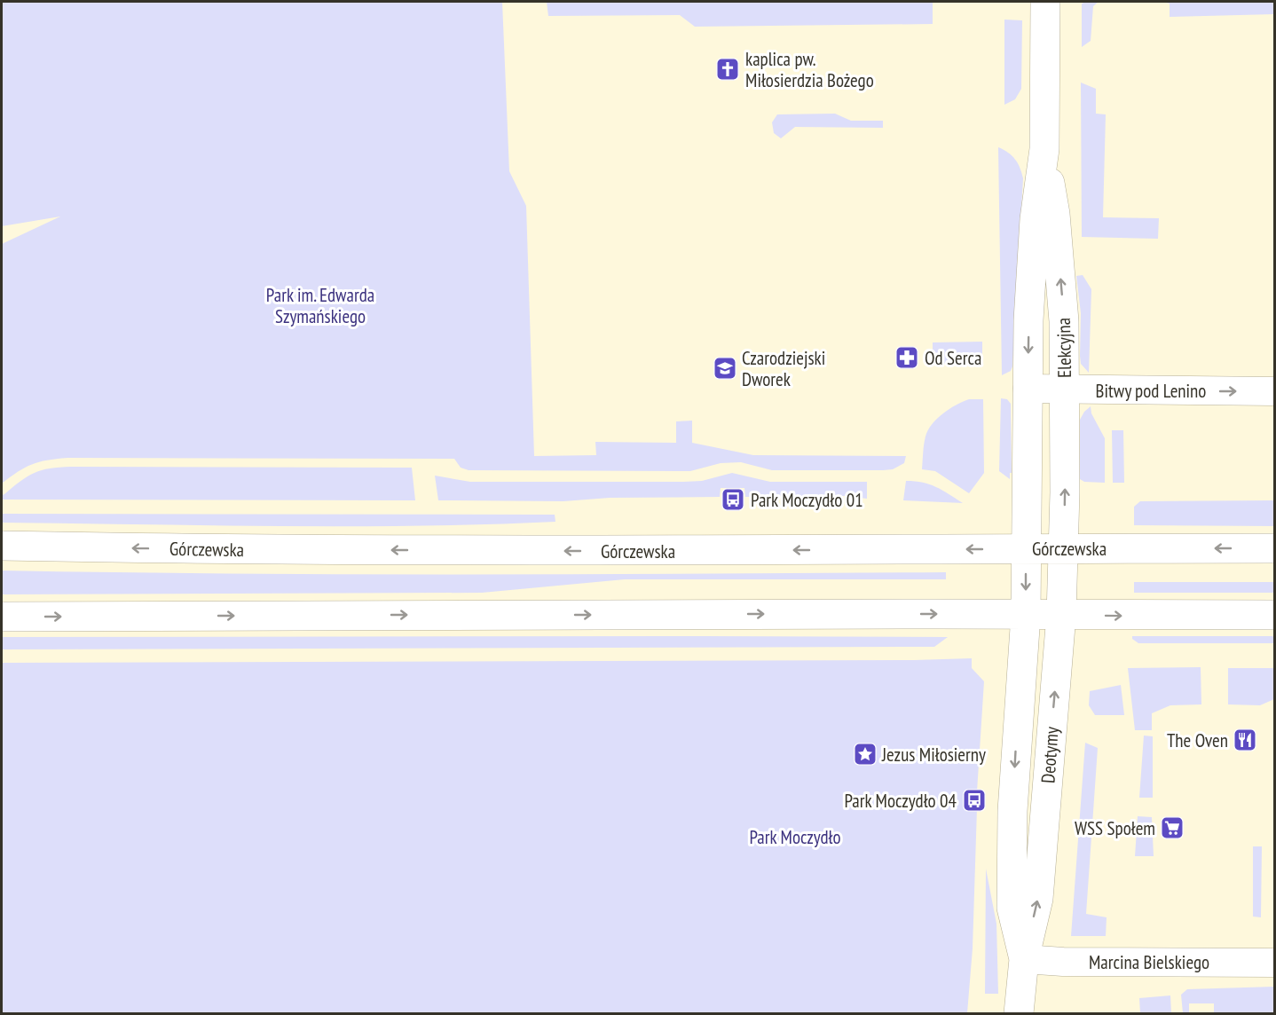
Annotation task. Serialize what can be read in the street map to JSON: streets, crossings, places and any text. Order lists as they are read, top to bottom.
{
  "streets": {
    "main road": ["Elekcyjna", "Górczewska", "Deotymy"],
    "street": ["Bitwy pod Lenino", "Marcina Bielskiego"]
  },
  "crossings": [
    ["Elekcyjna", "Bitwy pod Lenino"],
    ["Elekcyjna", "Górczewska"],
    ["Elekcyjna", "Deotymy"],
    ["Górczewska", "Deotymy"],
    ["Deotymy", "Marcina Bielskiego"]
  ],
  "one_way": ["Bitwy pod Lenino"],
  "parks": ["Park im. Edwarda Szymańskiego", "Park Moczydło"],
  "places": {
    "church": ["kaplica pw. Miłosierdzia Bożego"],
    "pharmacy": ["Od Serca"],
    "school or university": ["Czarodziejski Dworek"],
    "bus stop": ["Park Moczydło 01", "Park Moczydło 04"],
    "restaurant": ["The Oven"],
    "place": ["Jezus Miłosierny"],
    "supermarket": ["WSS Społem"]
  }
}
